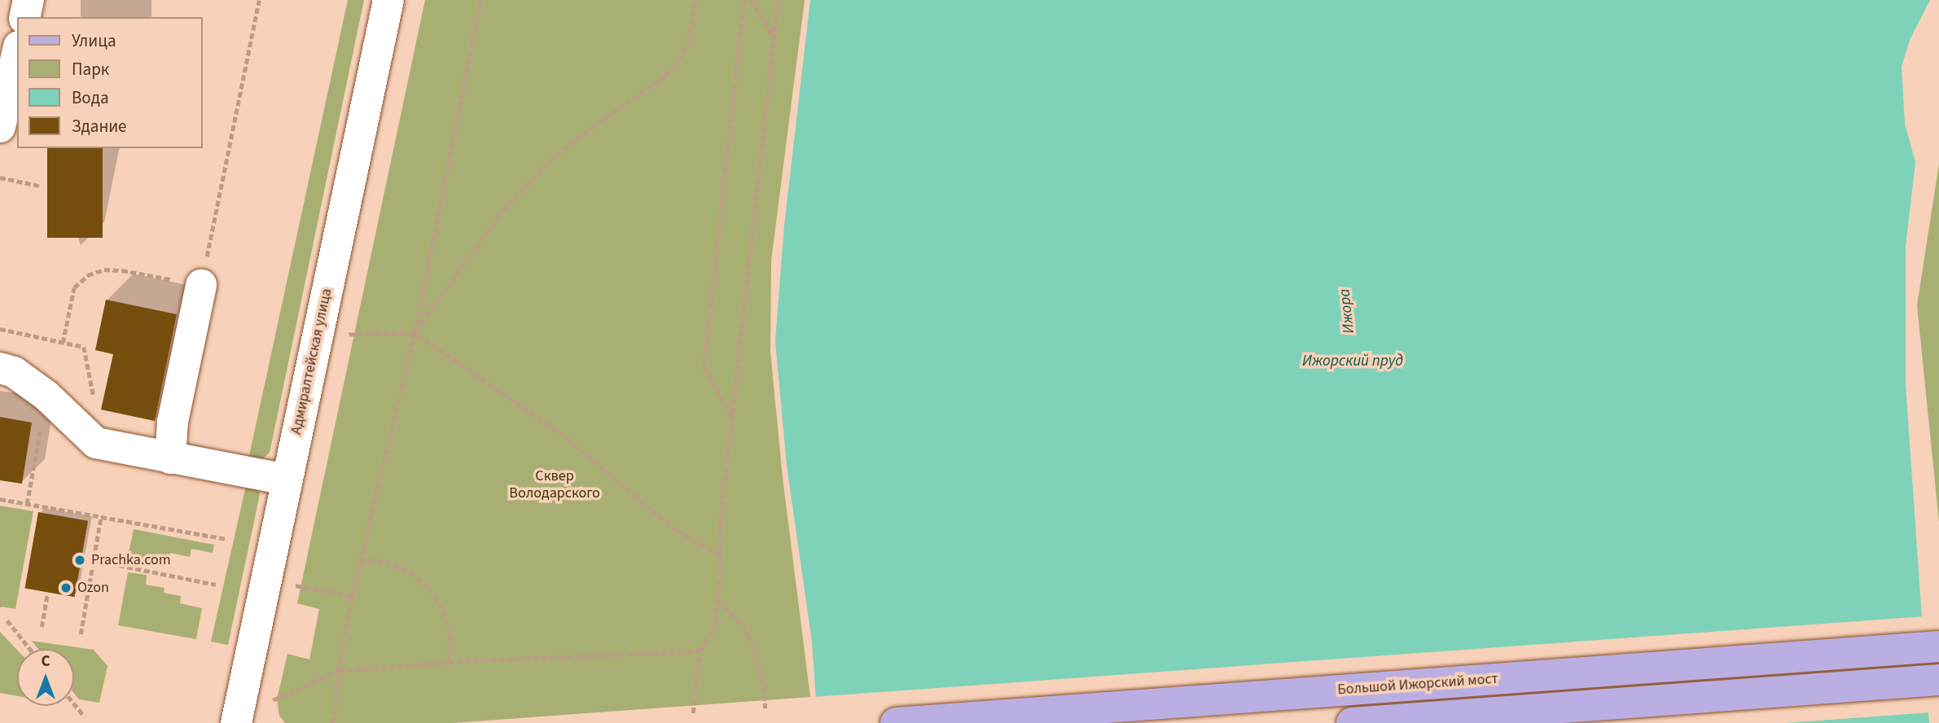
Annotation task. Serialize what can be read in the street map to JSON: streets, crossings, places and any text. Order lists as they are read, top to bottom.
{
  "streets": {
    "main road": ["Большой Ижорский мост"],
    "street": ["Адмиралтейская улица"]
  },
  "water": ["Ижора", "Ижорский пруд"],
  "parks": ["Сквер Володарского"],
  "places": ["Prachka.com", "Ozon"],
  "legend": [
    "Улица",
    "Парк",
    "Вода",
    "Здание"
  ],
  "north": "top"
}
